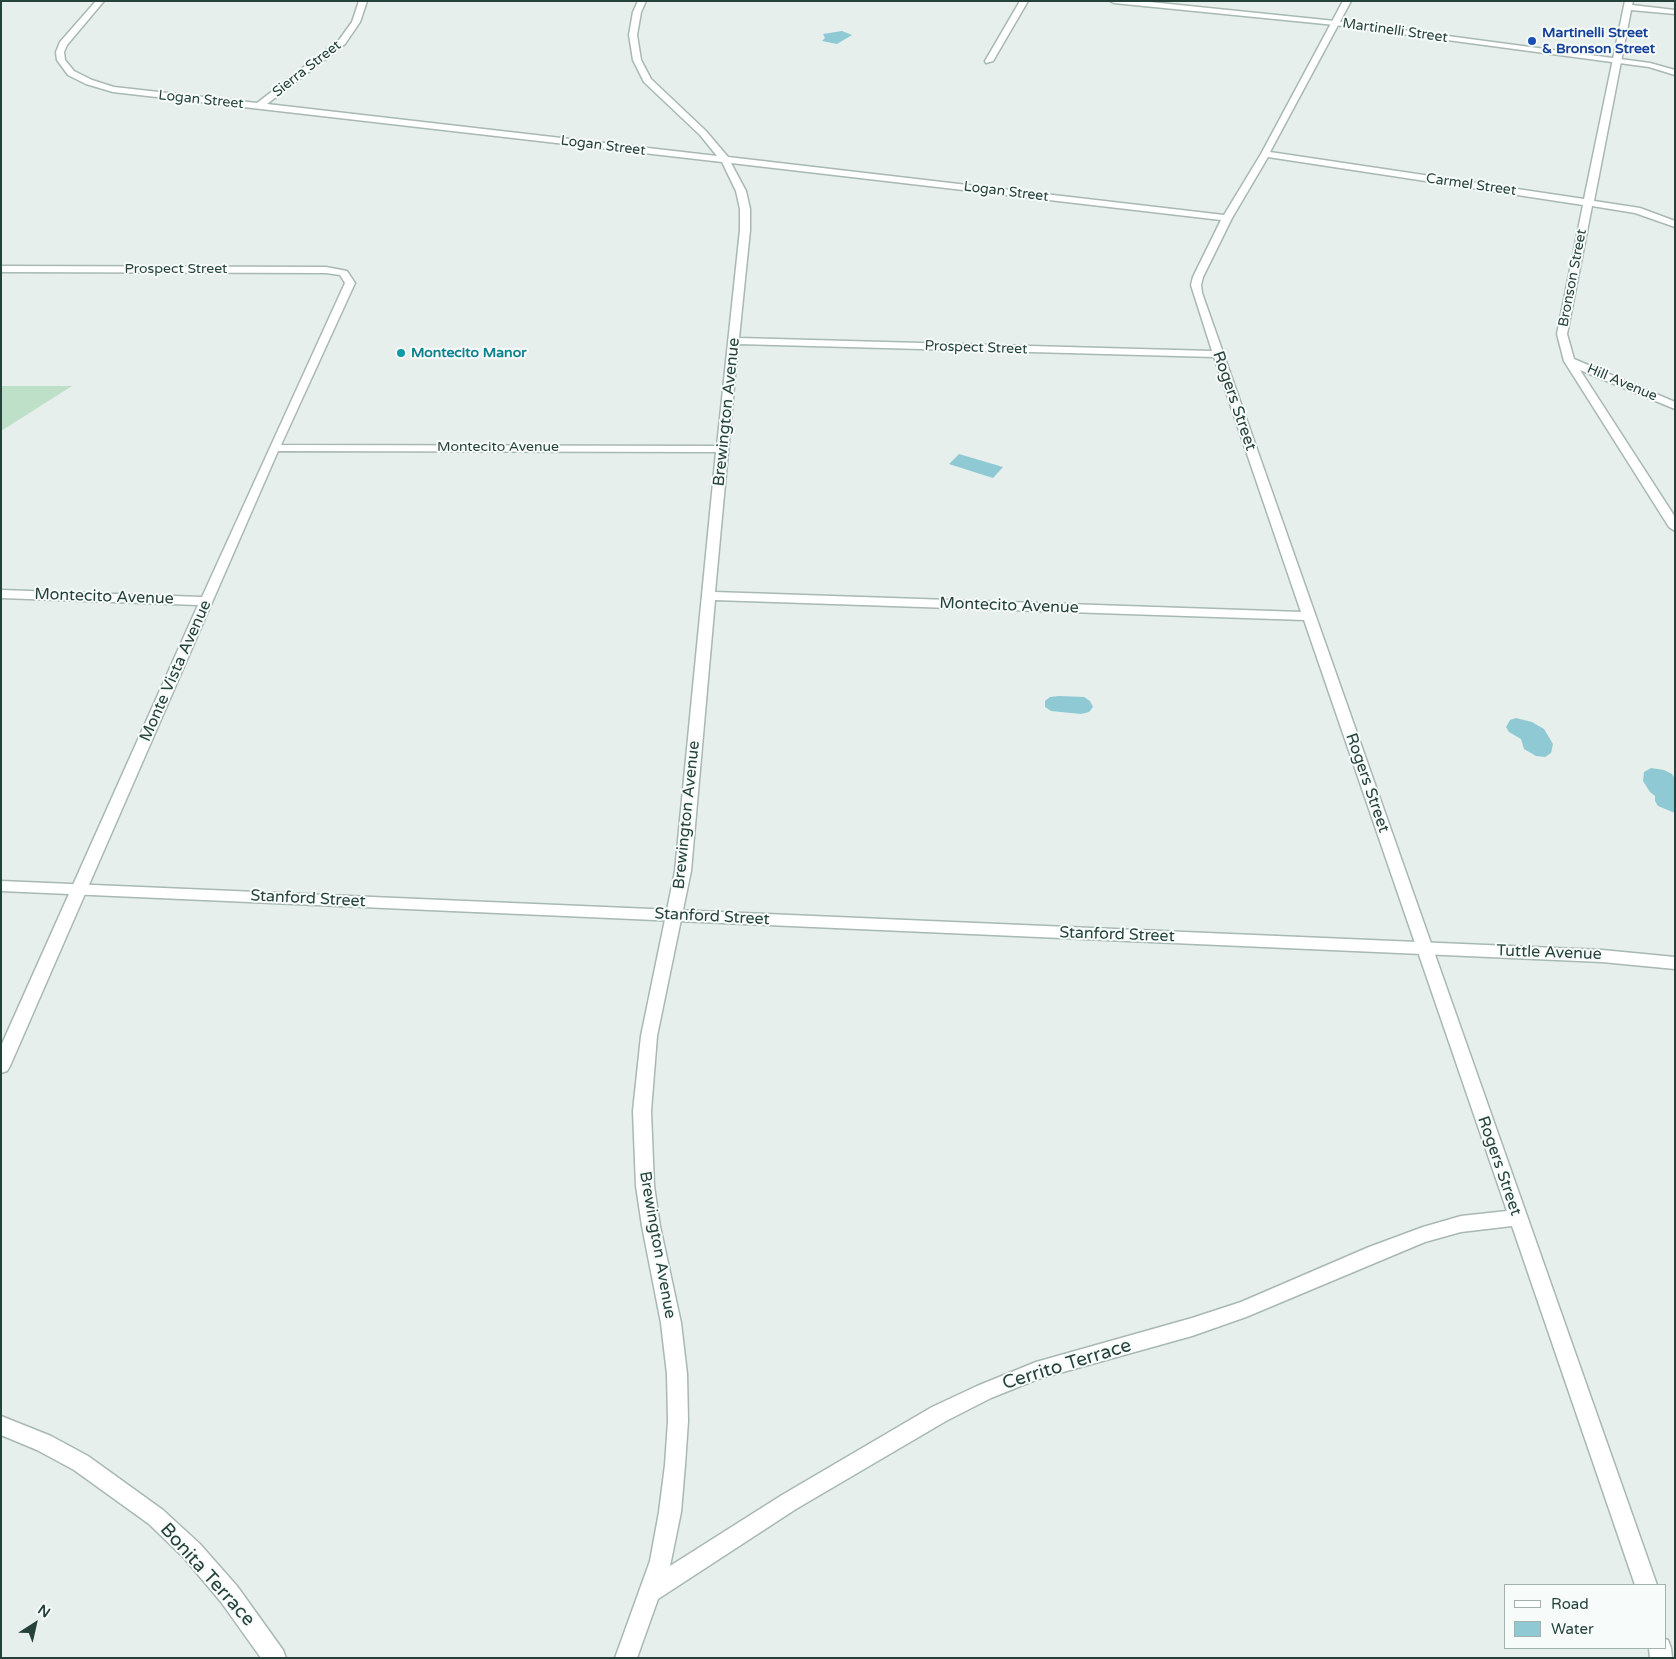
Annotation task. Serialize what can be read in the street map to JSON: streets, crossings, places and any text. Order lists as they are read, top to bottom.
{
  "streets": {
    "street": [
      "Martinelli Street",
      "Sierra Street",
      "Logan Street",
      "Carmel Street",
      "Prospect Street",
      "Bronson Street",
      "Hill Avenue",
      "Rogers Street",
      "Brewington Avenue",
      "Montecito Avenue",
      "Monte Vista Avenue",
      "Stanford Street",
      "Tuttle Avenue",
      "Cerrito Terrace",
      "Bonita Terrace"
    ]
  },
  "crossings": [
    ["Martinelli Street", "Bronson Street"],
    ["Martinelli Street", "Rogers Street"],
    ["Sierra Street", "Logan Street"],
    ["Logan Street", "Rogers Street"],
    ["Logan Street", "Brewington Avenue"],
    ["Carmel Street", "Bronson Street"],
    ["Carmel Street", "Rogers Street"],
    ["Prospect Street", "Rogers Street"],
    ["Prospect Street", "Brewington Avenue"],
    ["Prospect Street", "Monte Vista Avenue"],
    ["Bronson Street", "Hill Avenue"],
    ["Rogers Street", "Montecito Avenue"],
    ["Rogers Street", "Stanford Street"],
    ["Rogers Street", "Tuttle Avenue"],
    ["Rogers Street", "Cerrito Terrace"],
    ["Brewington Avenue", "Montecito Avenue"],
    ["Brewington Avenue", "Stanford Street"],
    ["Brewington Avenue", "Cerrito Terrace"],
    ["Montecito Avenue", "Monte Vista Avenue"],
    ["Monte Vista Avenue", "Stanford Street"],
    ["Stanford Street", "Tuttle Avenue"]
  ],
  "places": ["Martinelli Street & Bronson Street", "Montecito Manor"],
  "legend": ["Road", "Water"],
  "north": "top right"
}
